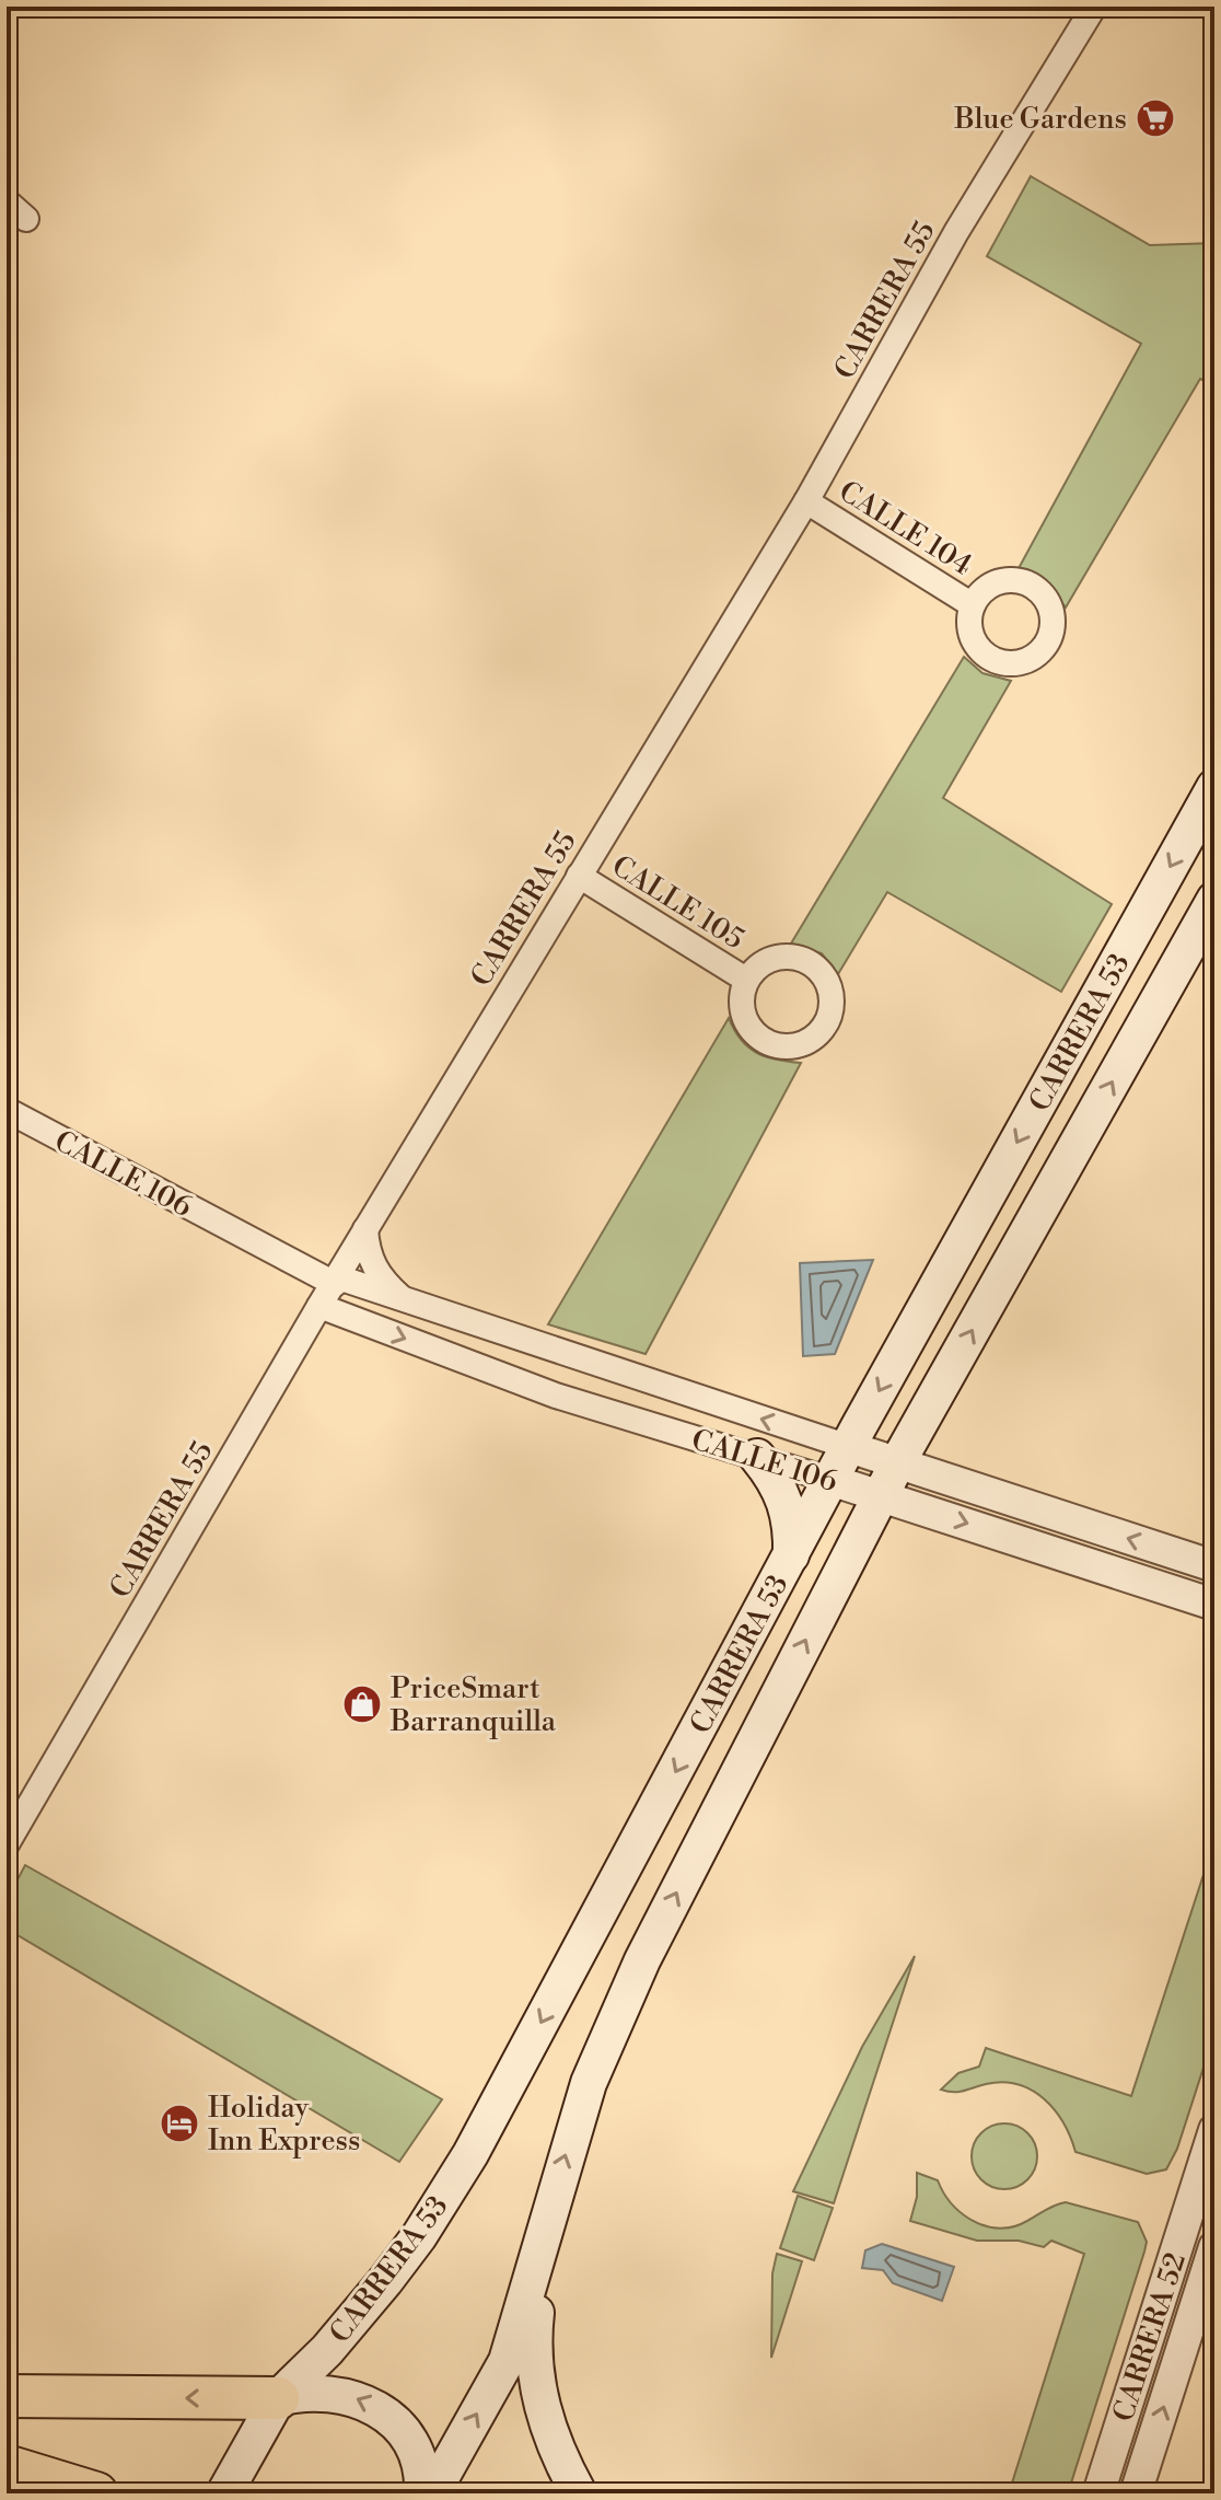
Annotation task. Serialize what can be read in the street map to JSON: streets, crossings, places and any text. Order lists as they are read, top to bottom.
{
  "streets": {
    "main road": ["CARRERA 53"],
    "street": [
      "CARRERA 55",
      "CALLE 104",
      "CALLE 105",
      "CALLE 106",
      "CARRERA 52"
    ]
  },
  "crossings": [
    ["CARRERA 55", "CALLE 104"],
    ["CARRERA 55", "CALLE 105"],
    ["CARRERA 55", "CALLE 106"],
    ["CARRERA 53", "CALLE 106"]
  ],
  "places": {
    "supermarket": ["Blue Gardens"],
    "shop": ["PriceSmart Barranquilla"],
    "hotel": ["Holiday Inn Express"]
  }
}
